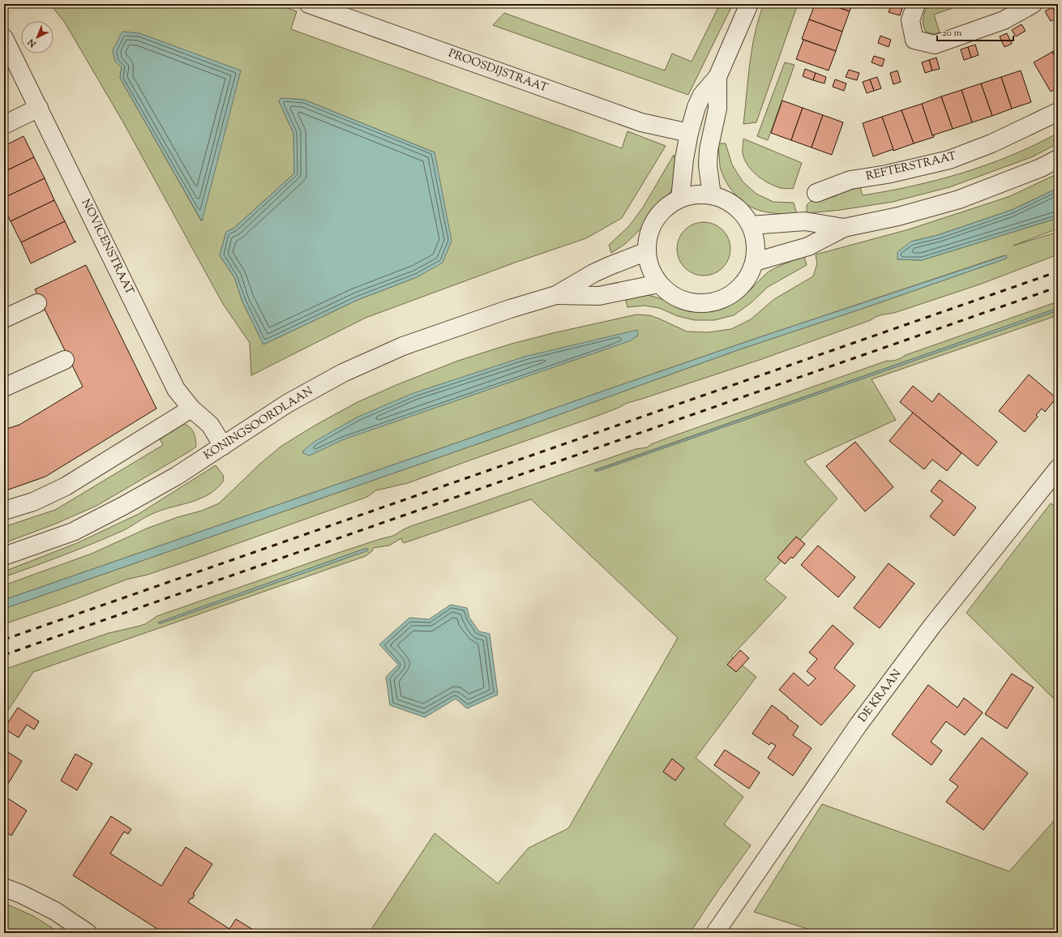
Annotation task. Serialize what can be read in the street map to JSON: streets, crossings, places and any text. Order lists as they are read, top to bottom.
{
  "streets": {
    "street": [
      "PROOSDIJSTRAAT",
      "REFTERSTRAAT",
      "NOVICENSTRAAT",
      "KONINGSOORDLAAN",
      "DE KRAAN"
    ]
  },
  "crossings": [
    ["NOVICENSTRAAT", "KONINGSOORDLAAN"]
  ],
  "scale_bar": "20 m",
  "north": "bottom left"
}
